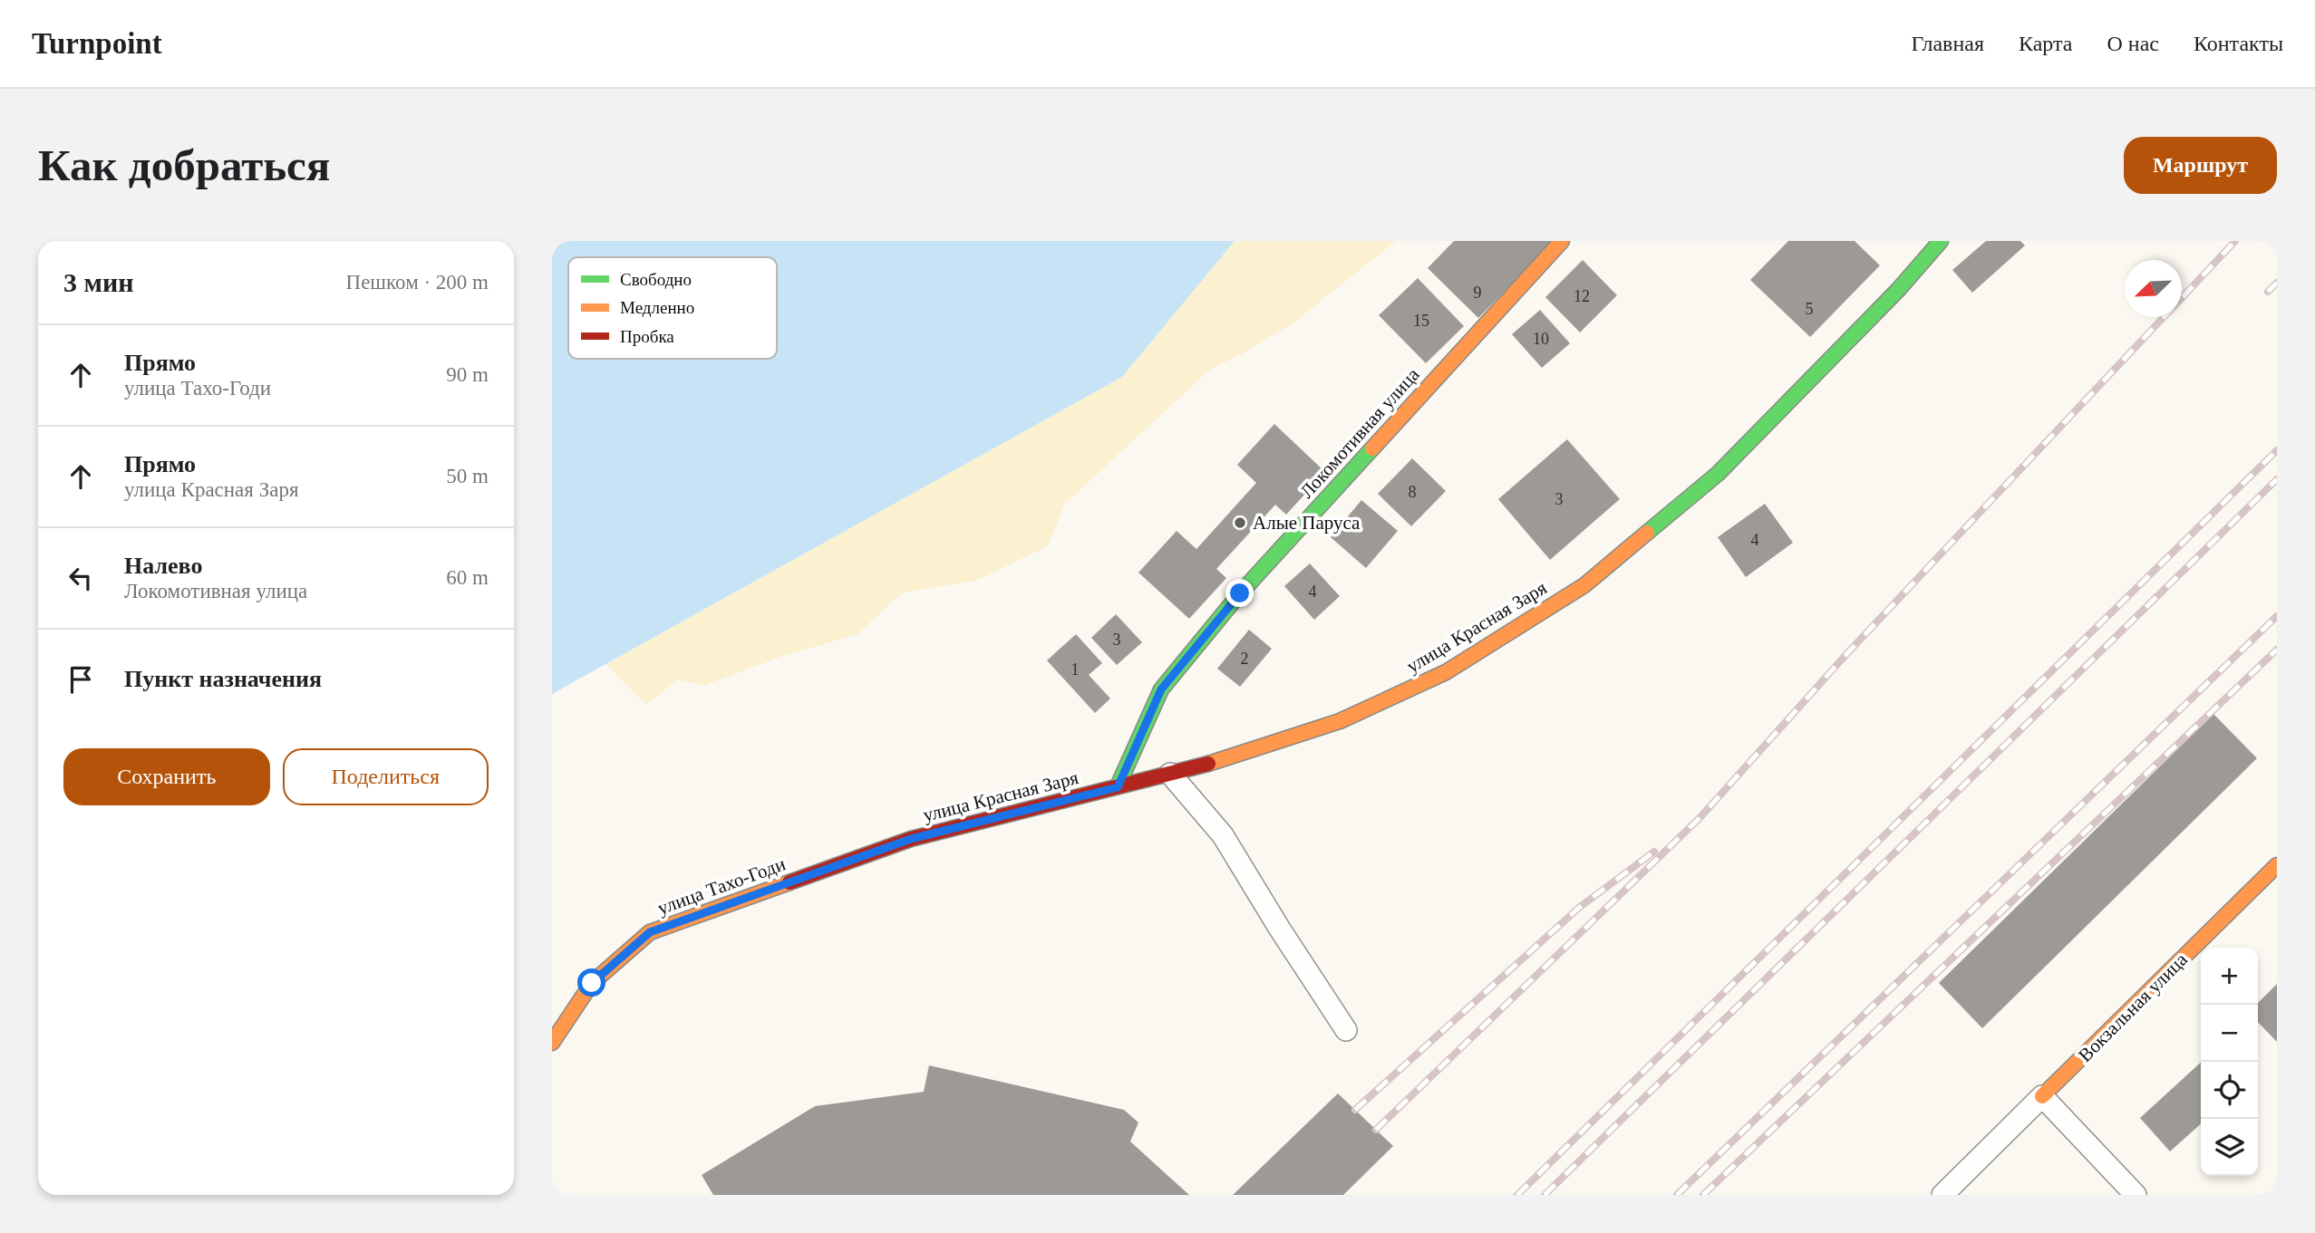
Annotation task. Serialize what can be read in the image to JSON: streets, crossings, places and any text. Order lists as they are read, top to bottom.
{
  "streets": {
    "street": [
      "Локомотивная улица",
      "улица Красная Заря",
      "улица Тахо-Годи",
      "Вокзальная улица"
    ]
  },
  "crossings": [
    ["Локомотивная улица", "улица Красная Заря"],
    ["улица Красная Заря", "улица Тахо-Годи"]
  ],
  "places": ["Алые Паруса"],
  "house_numbers": [
    "9",
    "12",
    "5",
    "15",
    "10",
    "8",
    "3",
    "4",
    "4",
    "3",
    "2",
    "1"
  ],
  "legend": ["Свободно", "Медленно", "Пробка"],
  "north": "bottom left",
  "page": {
    "header": "Turnpoint",
    "nav": [
      "Главная",
      "Карта",
      "О нас",
      "Контакты"
    ],
    "buttons": [
      "Маршрут",
      ["Сохранить", "Поделиться"]
    ],
    "title": "Как добраться",
    "heading": ["3 мин", "Пешком · 200 m"],
    "list": [
      ["Прямо", "улица Тахо-Годи", "90 m"],
      ["Прямо", "улица Красная Заря", "50 m"],
      ["Налево", "Локомотивная улица", "60 m"],
      "Пункт назначения"
    ],
    "map_buttons": ["+", "−"]
  }
}
